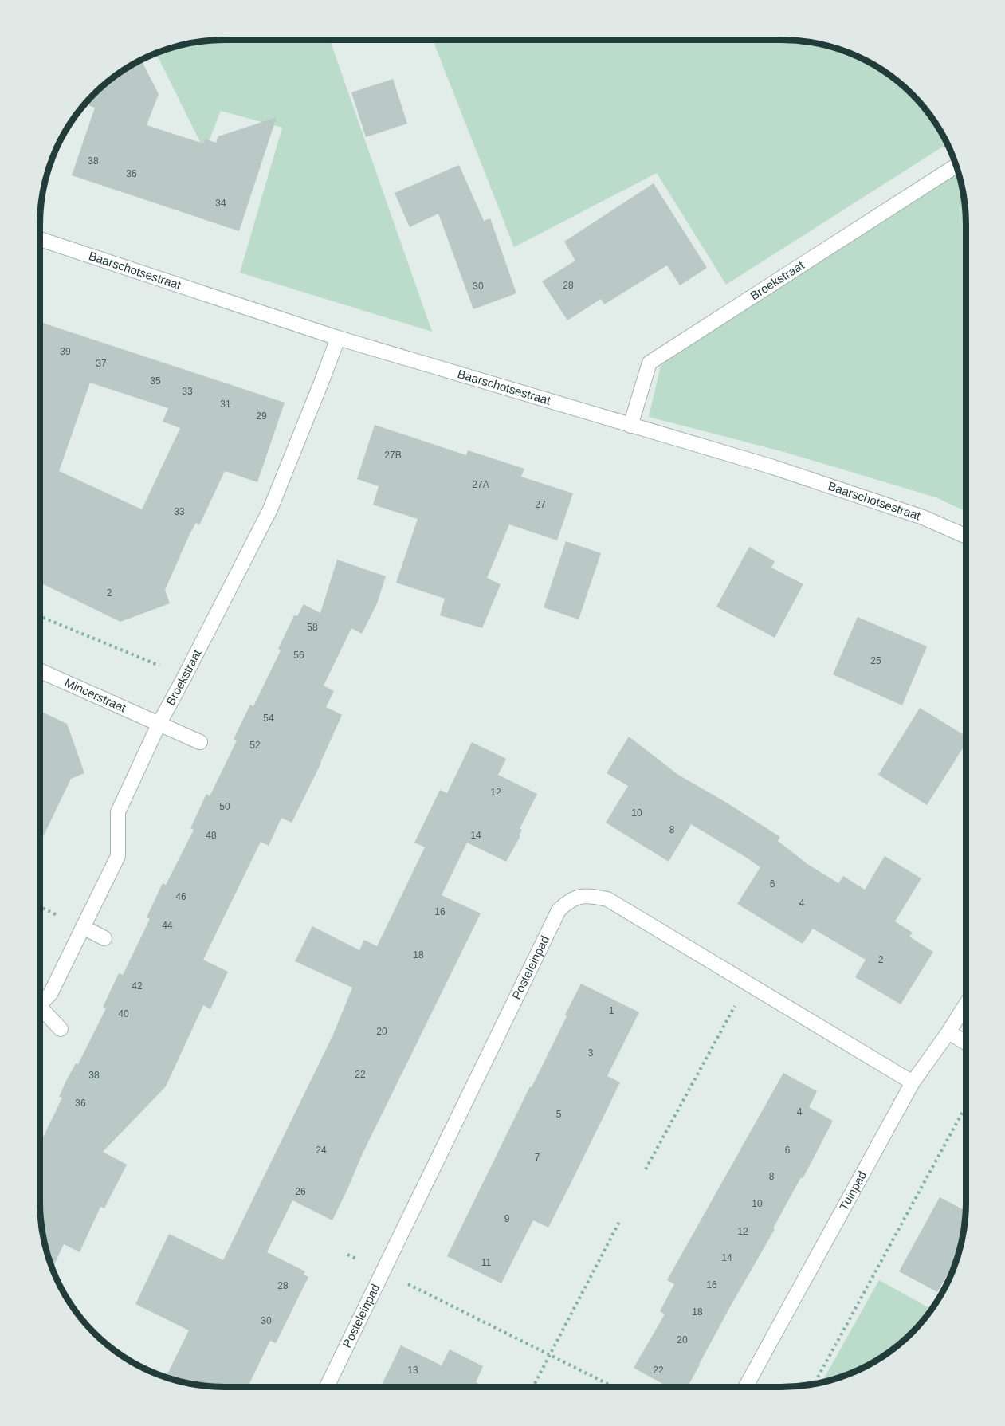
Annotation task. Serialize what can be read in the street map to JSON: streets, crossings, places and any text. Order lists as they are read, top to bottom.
{
  "streets": {
    "street": [
      "Baarschotsestraat",
      "Broekstraat",
      "Mincerstraat",
      "Posteleinpad",
      "Tuinpad"
    ]
  },
  "crossings": [
    ["Baarschotsestraat", "Broekstraat"],
    ["Broekstraat", "Mincerstraat"],
    ["Posteleinpad", "Tuinpad"]
  ],
  "house_numbers": [
    "38",
    "36",
    "34",
    "28",
    "30",
    "39",
    "37",
    "35",
    "33",
    "31",
    "29",
    "27B",
    "27A",
    "27",
    "33",
    "2",
    "58",
    "56",
    "25",
    "54",
    "52",
    "12",
    "50",
    "10",
    "8",
    "48",
    "14",
    "6",
    "46",
    "4",
    "16",
    "44",
    "18",
    "2",
    "42",
    "1",
    "40",
    "20",
    "3",
    "22",
    "38",
    "36",
    "4",
    "5",
    "24",
    "6",
    "7",
    "8",
    "26",
    "10",
    "9",
    "12",
    "14",
    "11",
    "16",
    "28",
    "18",
    "30",
    "20",
    "13",
    "22"
  ]
}
